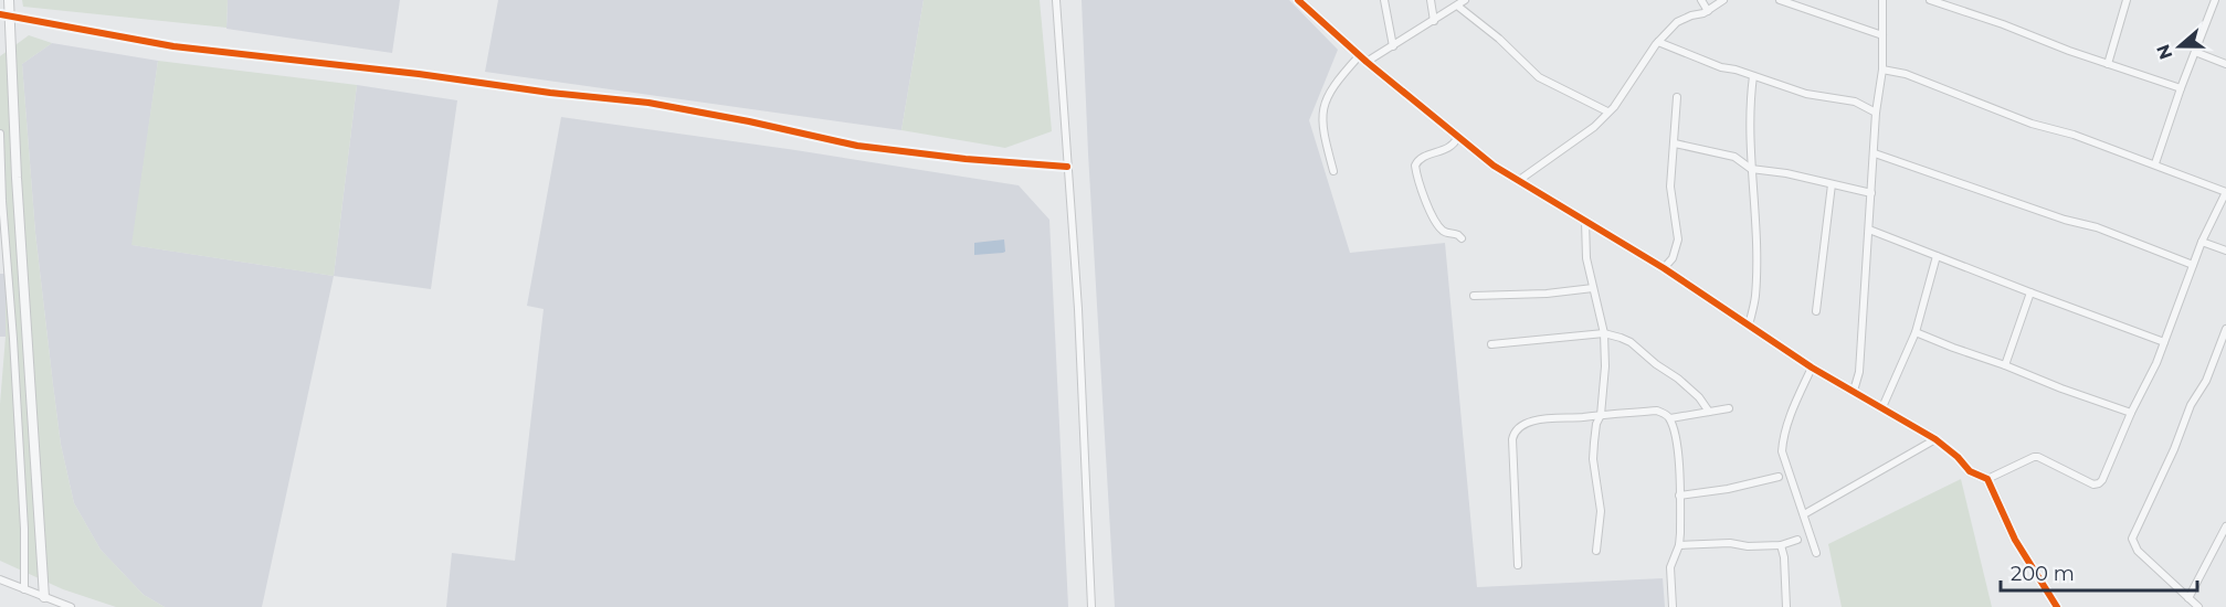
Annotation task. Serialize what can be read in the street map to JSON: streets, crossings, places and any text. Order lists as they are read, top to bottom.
{
  "scale_bar": "200 m",
  "north": "left"
}
